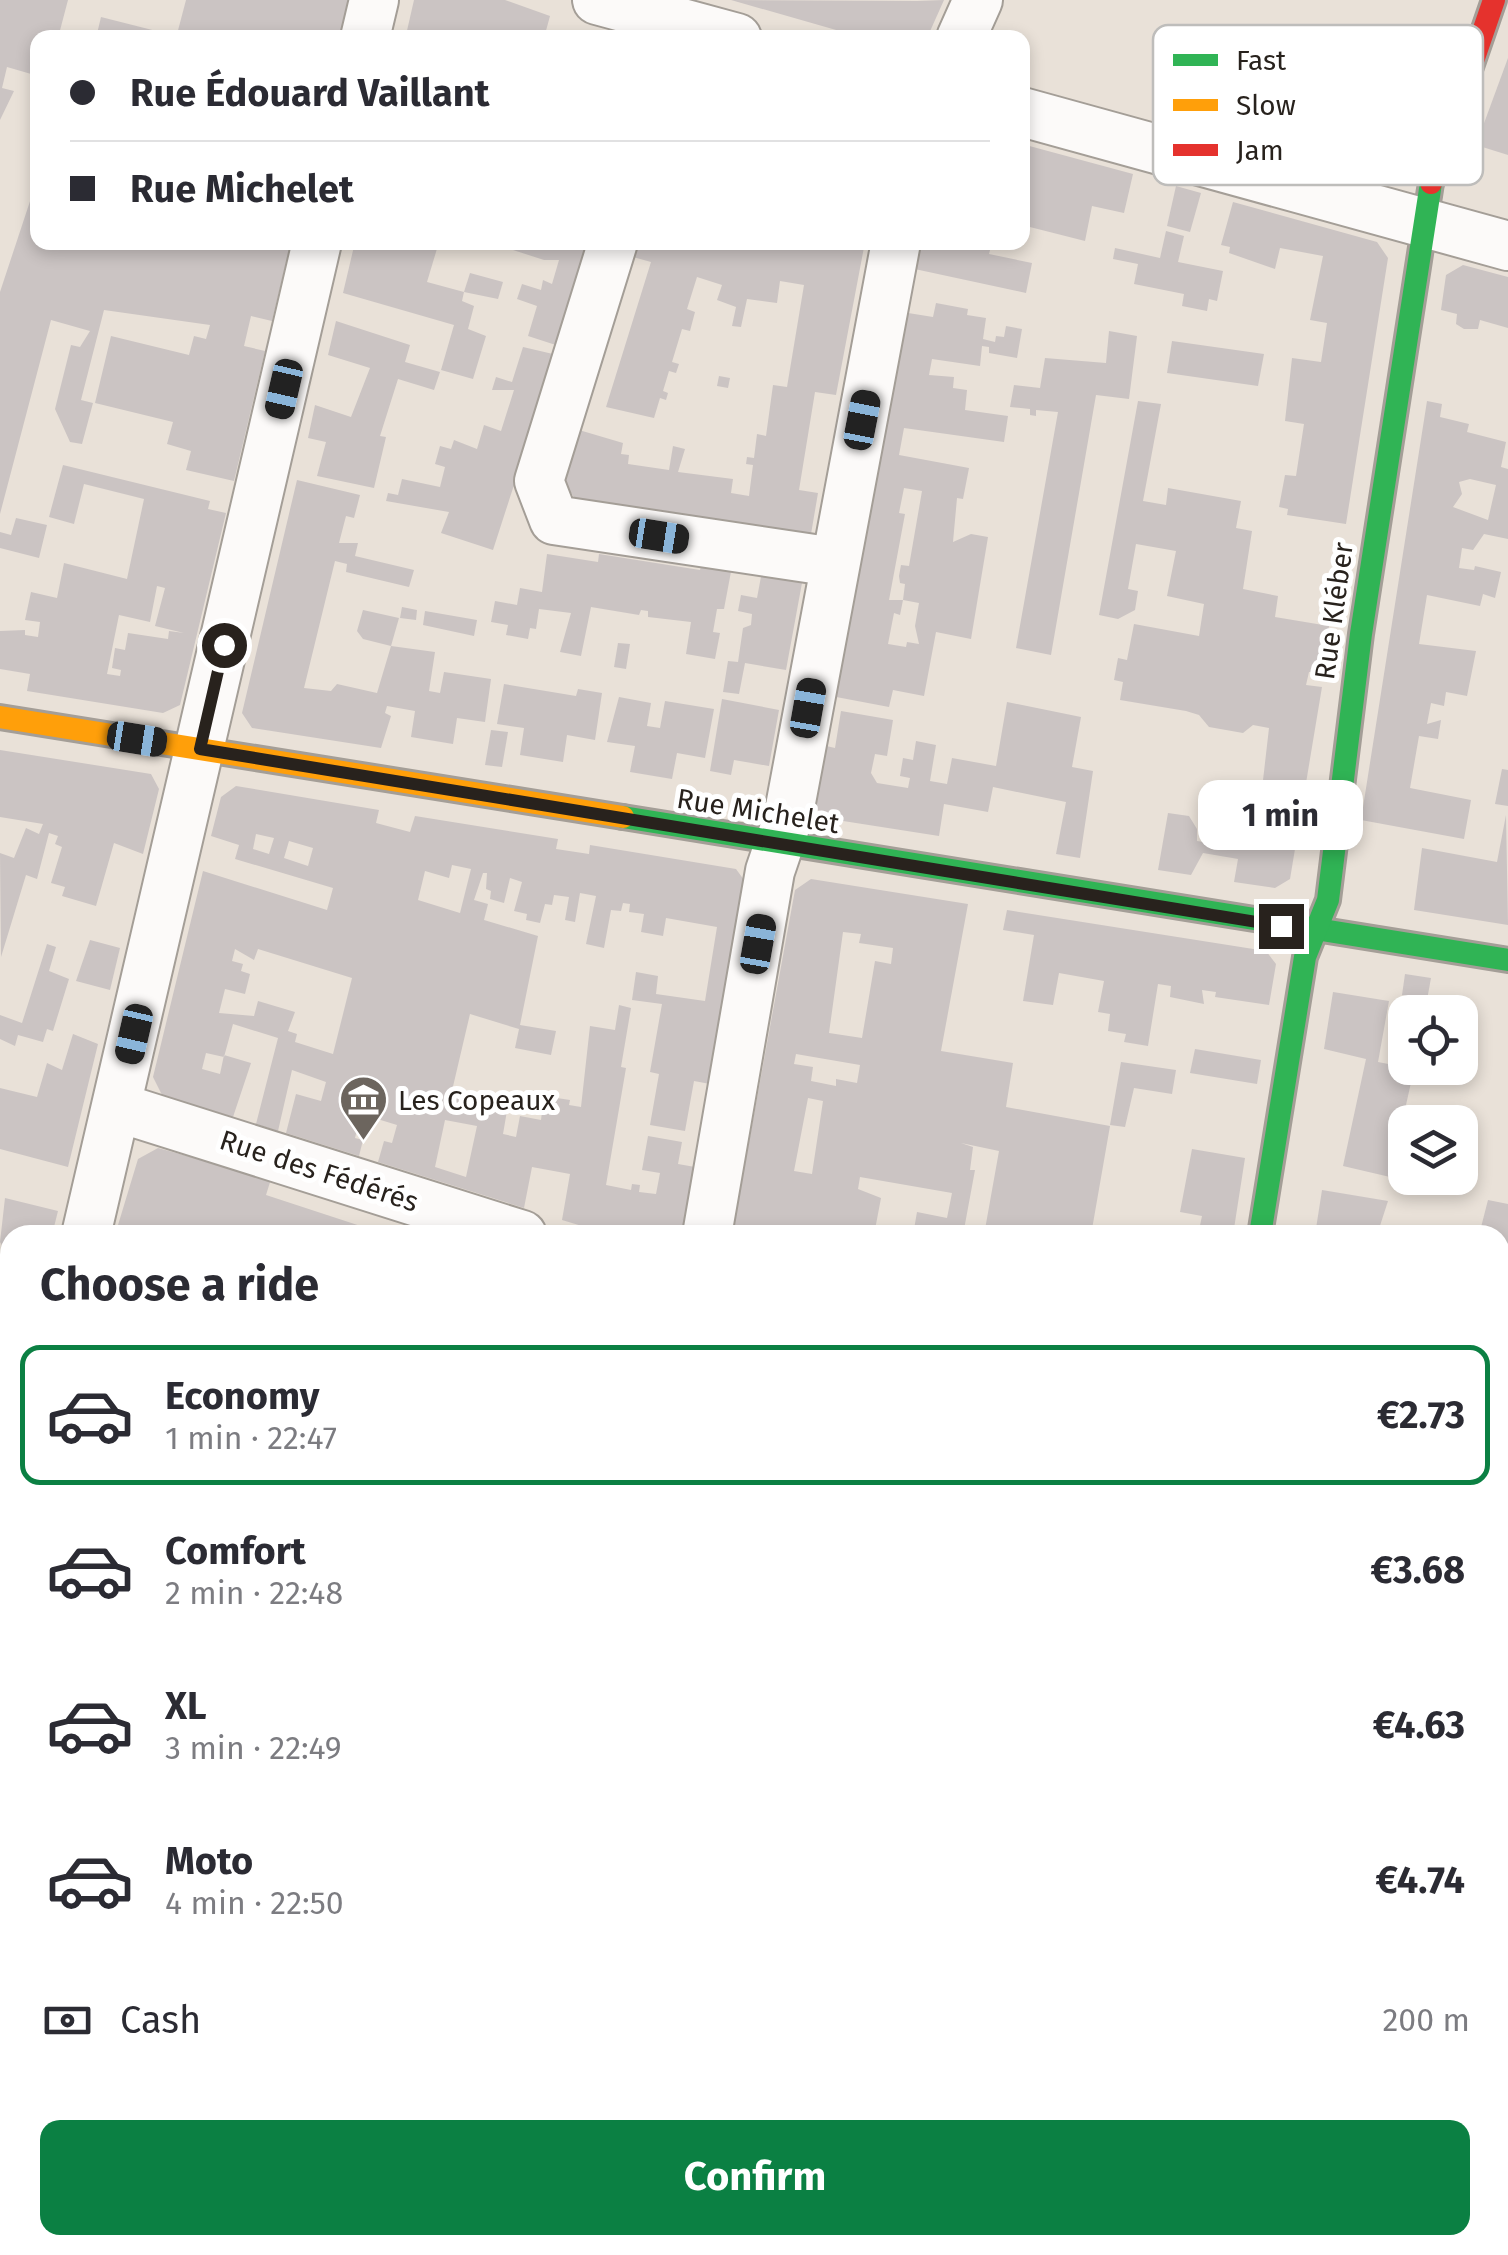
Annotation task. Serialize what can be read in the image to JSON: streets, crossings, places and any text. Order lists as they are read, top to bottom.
{
  "streets": {
    "street": ["Rue Kléber", "Rue Michelet", "Rue des Fédérés"]
  },
  "crossings": [
    ["Rue Kléber", "Rue Michelet"]
  ],
  "places": {
    "museum": ["Les Copeaux"]
  },
  "legend": ["Fast", "Slow", "Jam"],
  "page": {
    "banner": ["Rue Édouard Vaillant", "Rue Michelet"],
    "bubble": "1 min",
    "heading": "Choose a ride",
    "list": [
      {
        "name": "Economy",
        "note": "1 min · 22:47",
        "value": "€2.73"
      },
      {
        "name": "Comfort",
        "note": "2 min · 22:48",
        "value": "€3.68"
      },
      {
        "name": "XL",
        "note": "3 min · 22:49",
        "value": "€4.63"
      },
      {
        "name": "Moto",
        "note": "4 min · 22:50",
        "value": "€4.74"
      }
    ],
    "pay": ["Cash", "200 m"],
    "buttons": "Confirm"
  }
}
